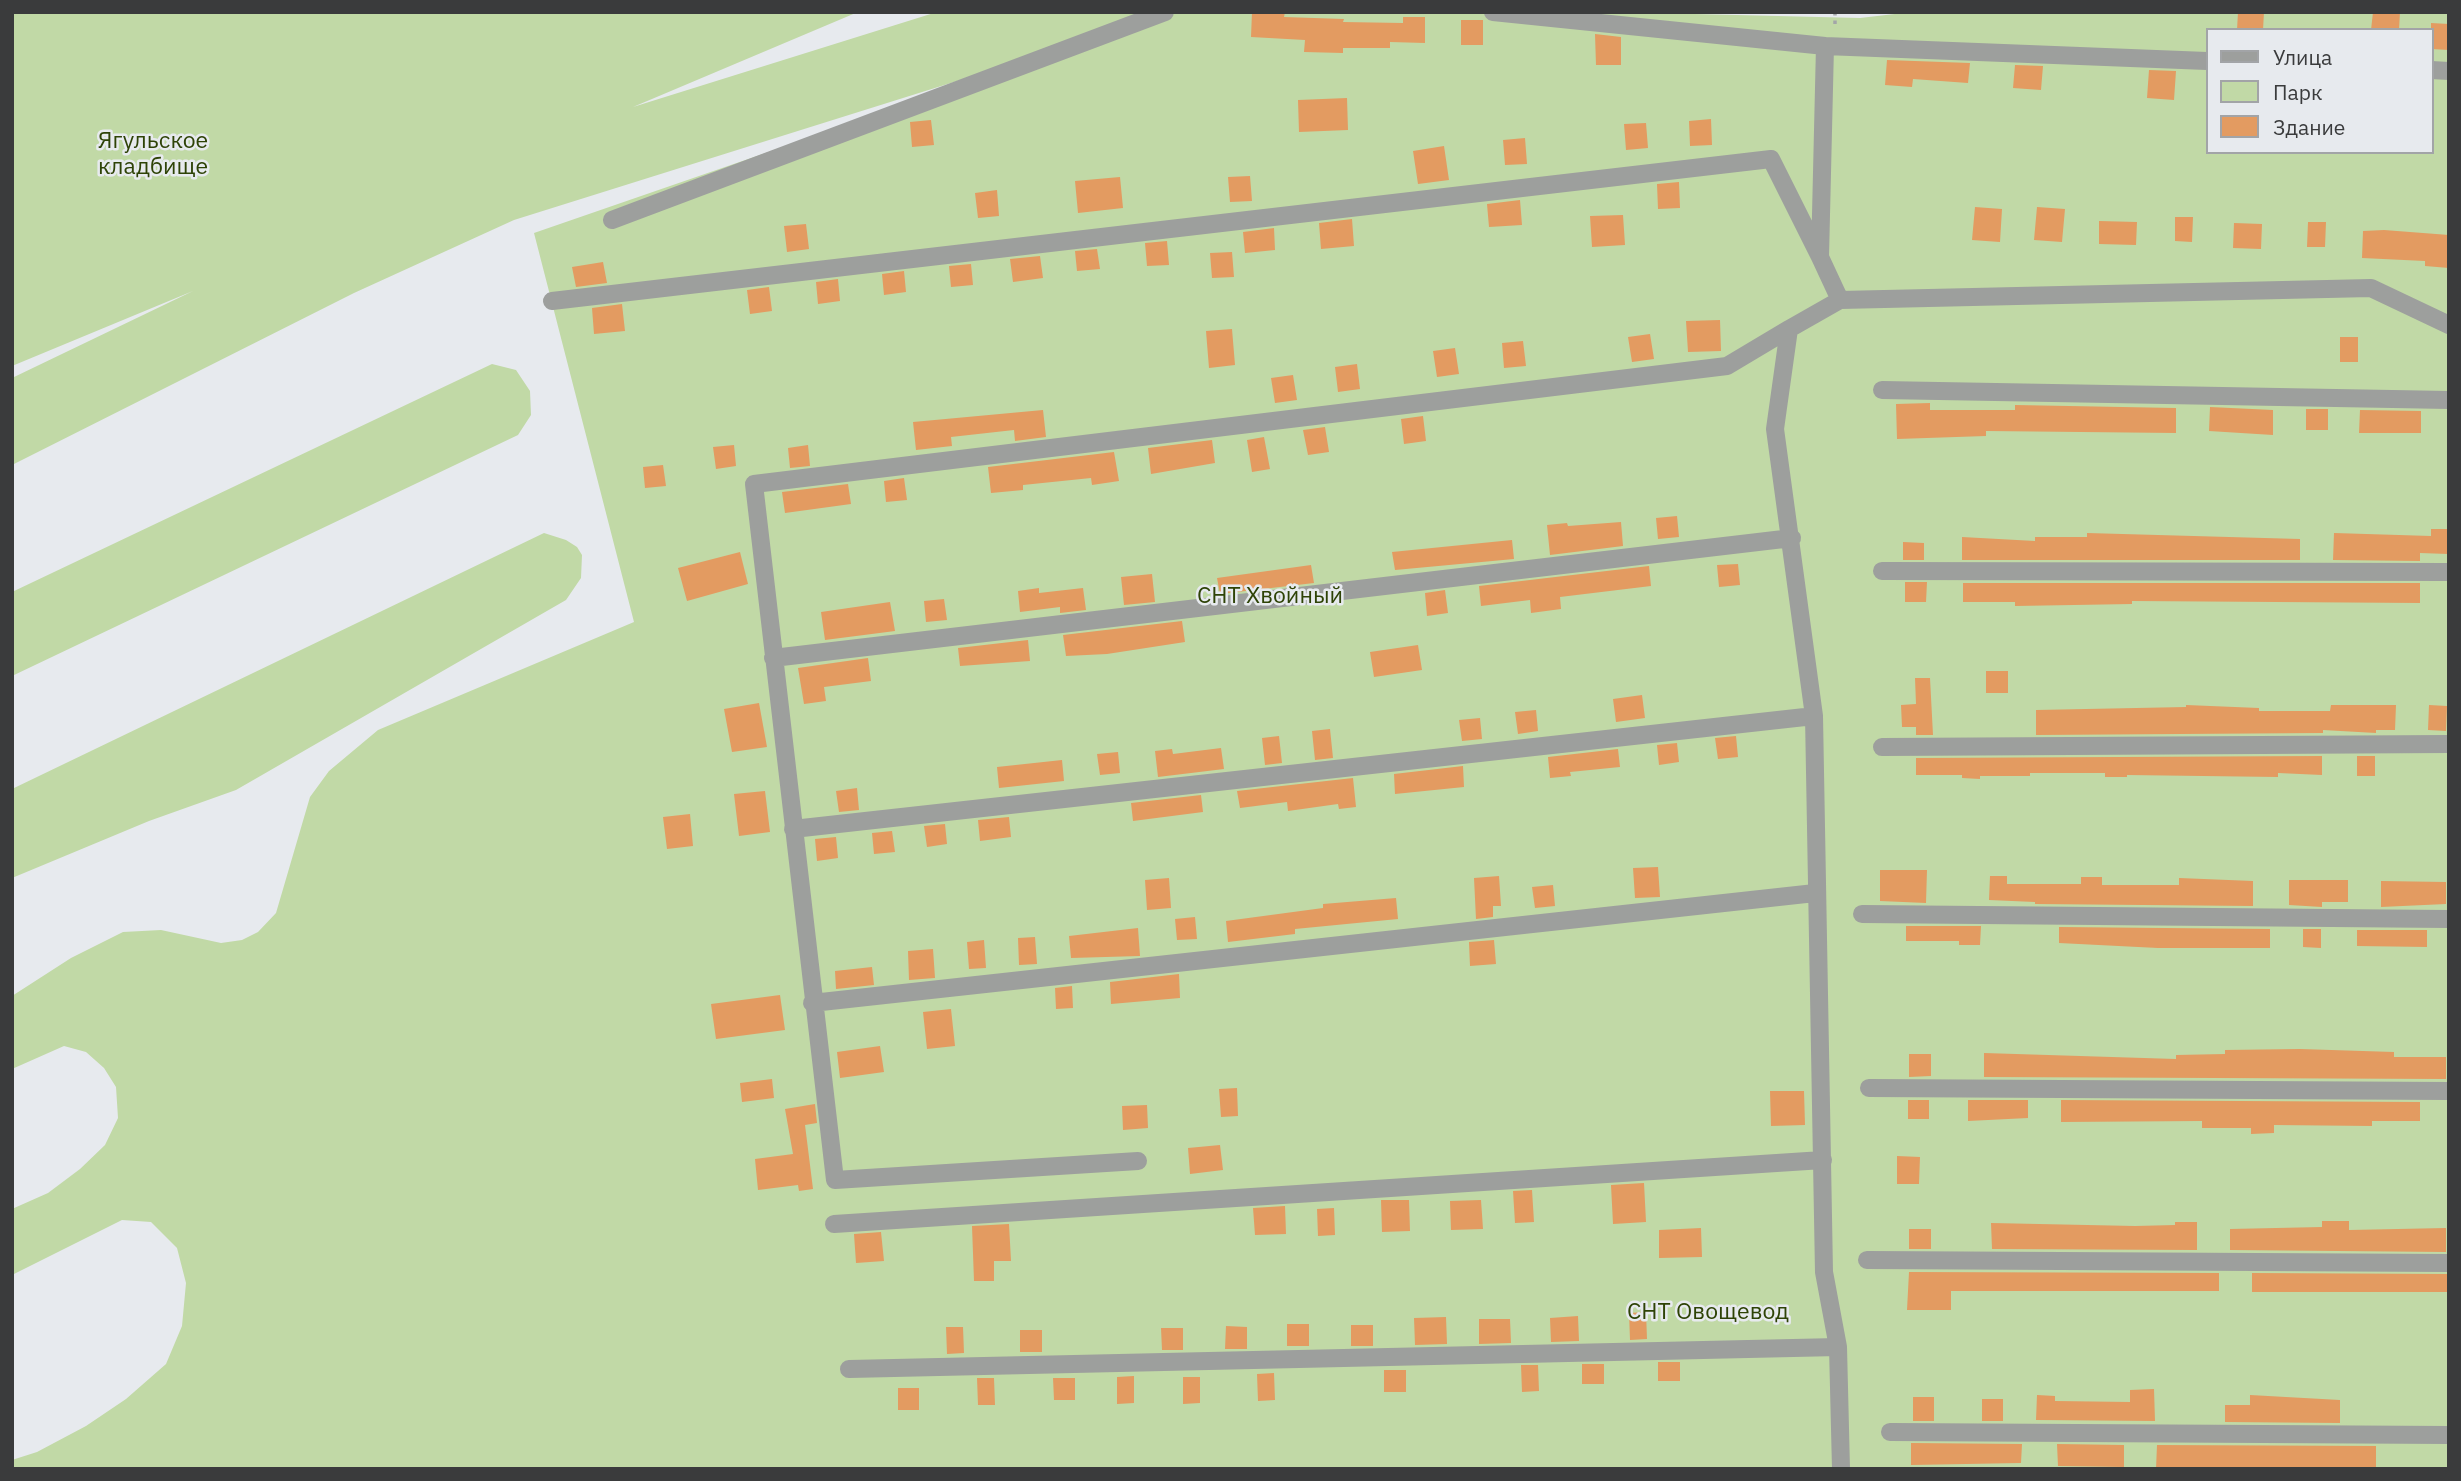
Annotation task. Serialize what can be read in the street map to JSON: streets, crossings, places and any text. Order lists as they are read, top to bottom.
{
  "parks": ["Ягульское кладбище", "СНТ Хвойный", "СНТ Овощевод"],
  "legend": ["Улица", "Парк", "Здание"]
}
